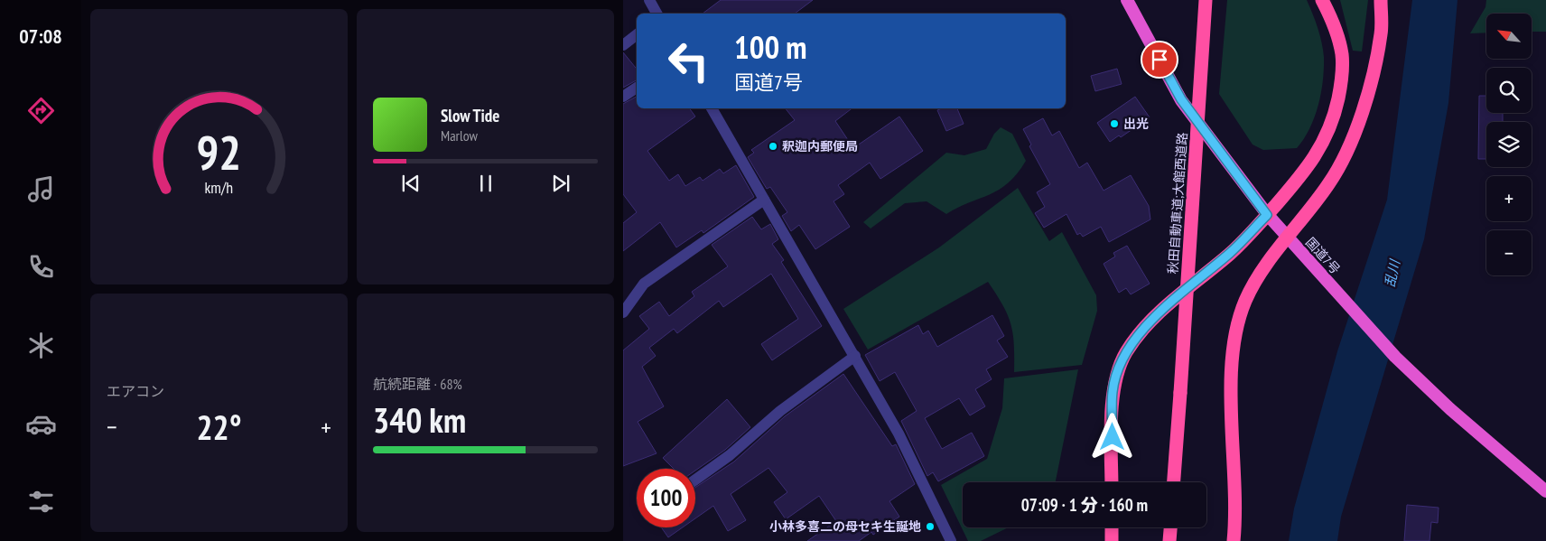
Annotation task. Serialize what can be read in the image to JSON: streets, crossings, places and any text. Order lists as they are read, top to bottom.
{
  "streets": {
    "highway": ["秋田自動車道;大館西道路", "国道7号"]
  },
  "water": ["乱川"],
  "places": ["出光", "釈迦内郵便局", "小林多喜二の母セキ生誕地"],
  "north": "top left",
  "page": {
    "tabs": "07:08",
    "map_buttons": ["+", "−"],
    "turn": ["100 m", "国道7号"],
    "song": ["Slow Tide", "Marlow"],
    "tile": [
      "エアコン",
      ["航続距離 · 68%", "340 km"]
    ],
    "heat": ["−", "22°", "+"],
    "limit": "100",
    "trip": "07:09 · 1 分 · 160 m",
    "gauge": ["92", "km/h"]
  }
}
